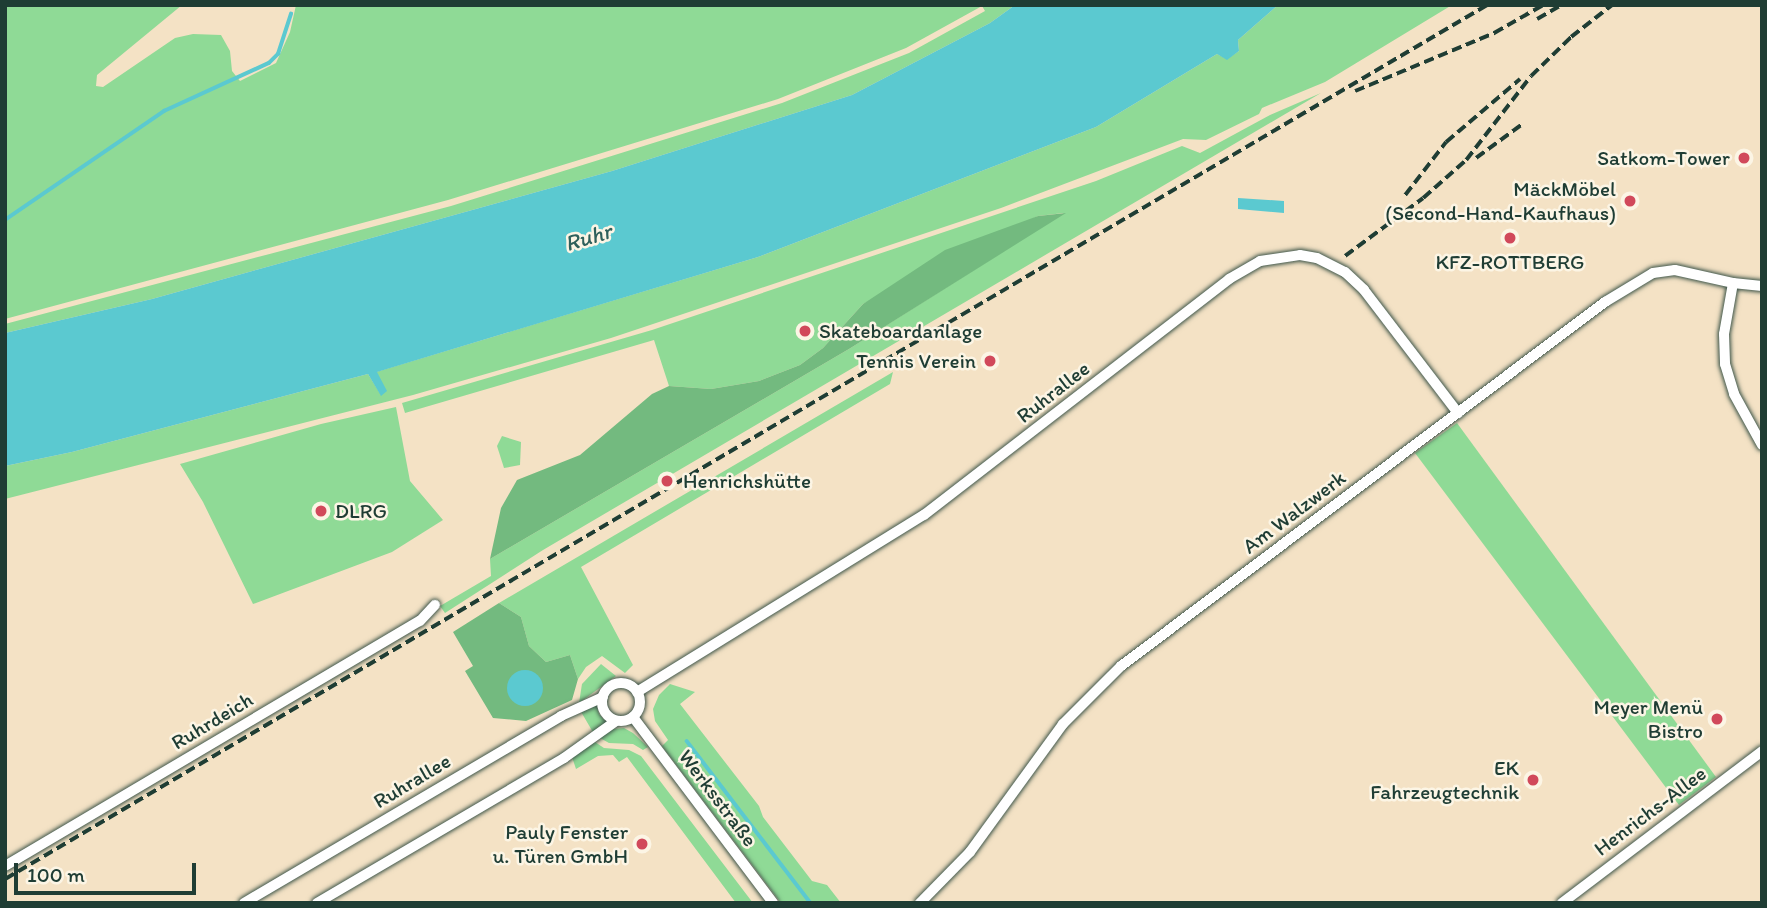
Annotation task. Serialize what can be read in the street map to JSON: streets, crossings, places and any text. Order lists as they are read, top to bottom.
{
  "streets": {
    "street": [
      "Ruhrallee",
      "Am Walzwerk",
      "Ruhrdeich",
      "Werksstraße",
      "Henrichs-Allee"
    ]
  },
  "crossings": [
    ["Ruhrallee", "Am Walzwerk"],
    ["Ruhrallee", "Werksstraße"]
  ],
  "water": ["Ruhr"],
  "places": [
    "Satkom-Tower",
    "MäckMöbel (Second-Hand-Kaufhaus)",
    "KFZ-ROTTBERG",
    "Skateboardanlage",
    "Tennis Verein",
    "Henrichshütte",
    "DLRG",
    "Meyer Menü Bistro",
    "EK Fahrzeugtechnik",
    "Pauly Fenster u. Türen GmbH"
  ],
  "scale_bar": "100 m"
}
